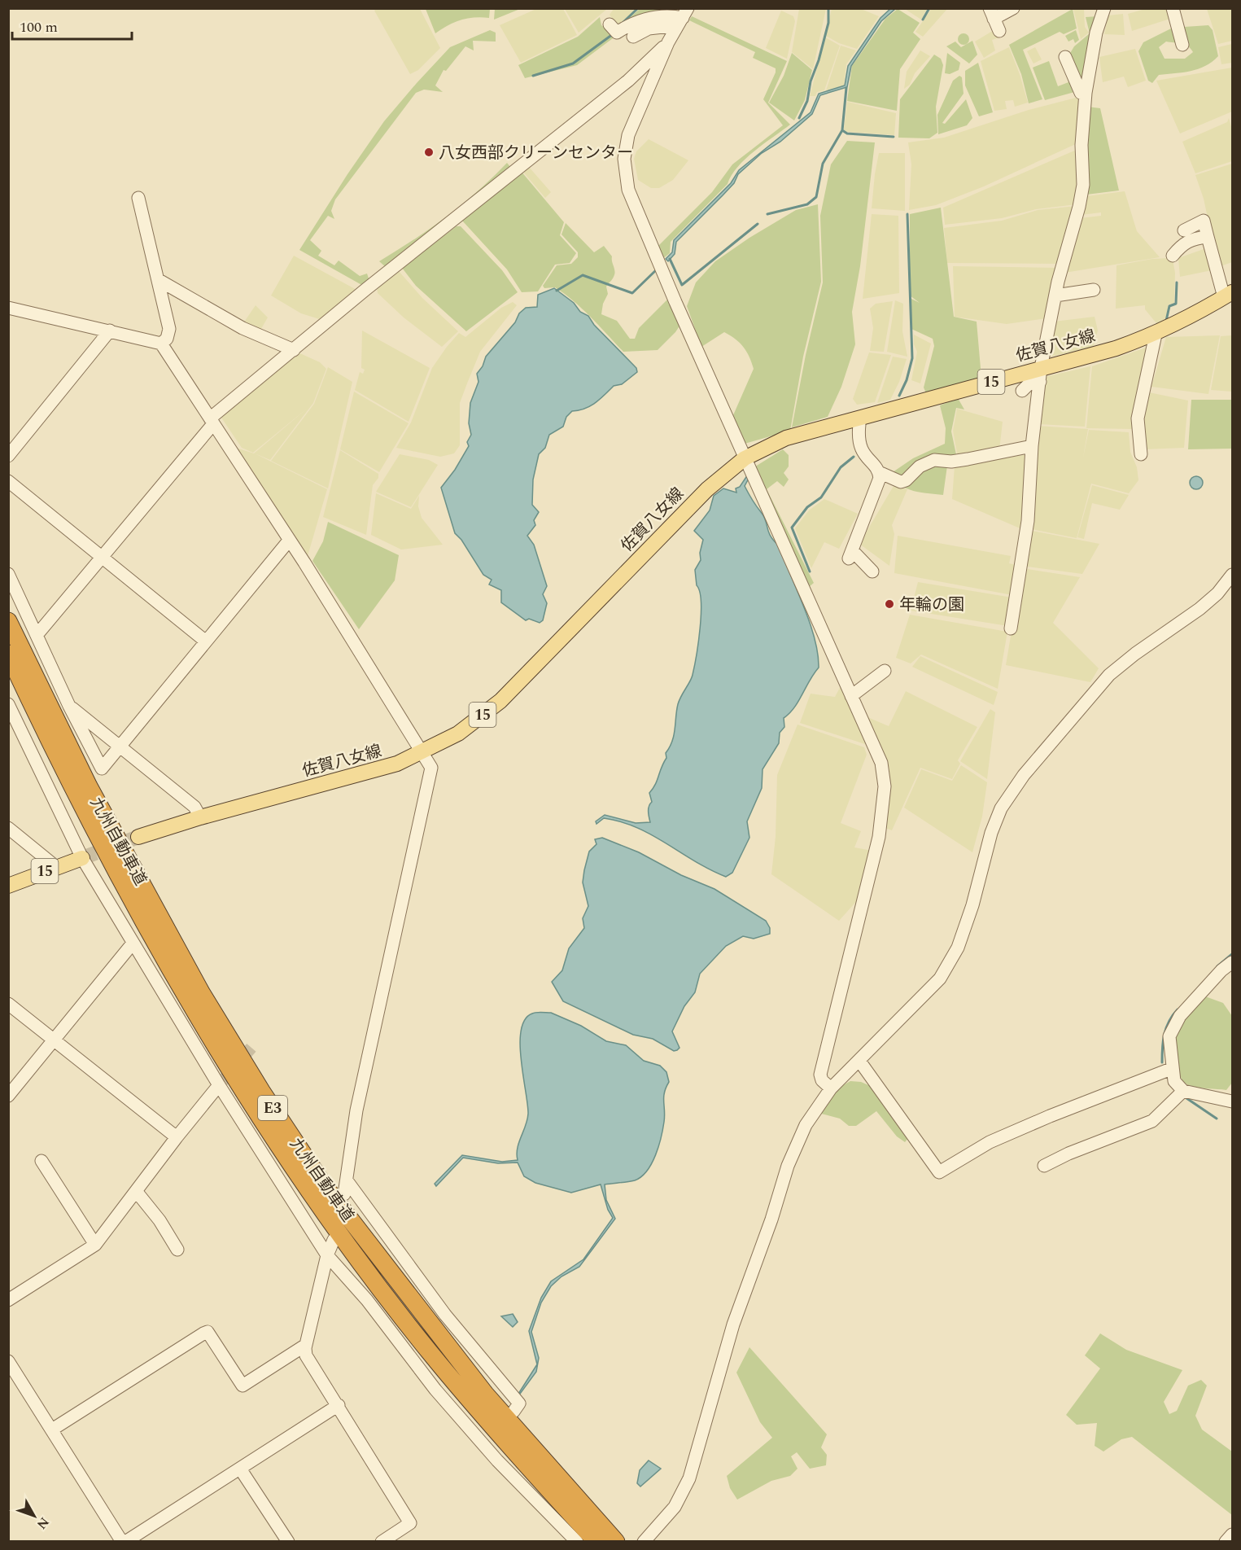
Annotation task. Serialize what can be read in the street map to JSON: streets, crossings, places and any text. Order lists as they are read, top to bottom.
{
  "streets": {
    "highway": ["九州自動車道", "E3"],
    "main road": ["佐賀八女線", "15"]
  },
  "places": ["八女西部クリーンセンター", "年輪の園"],
  "scale_bar": "100 m",
  "north": "bottom right"
}
